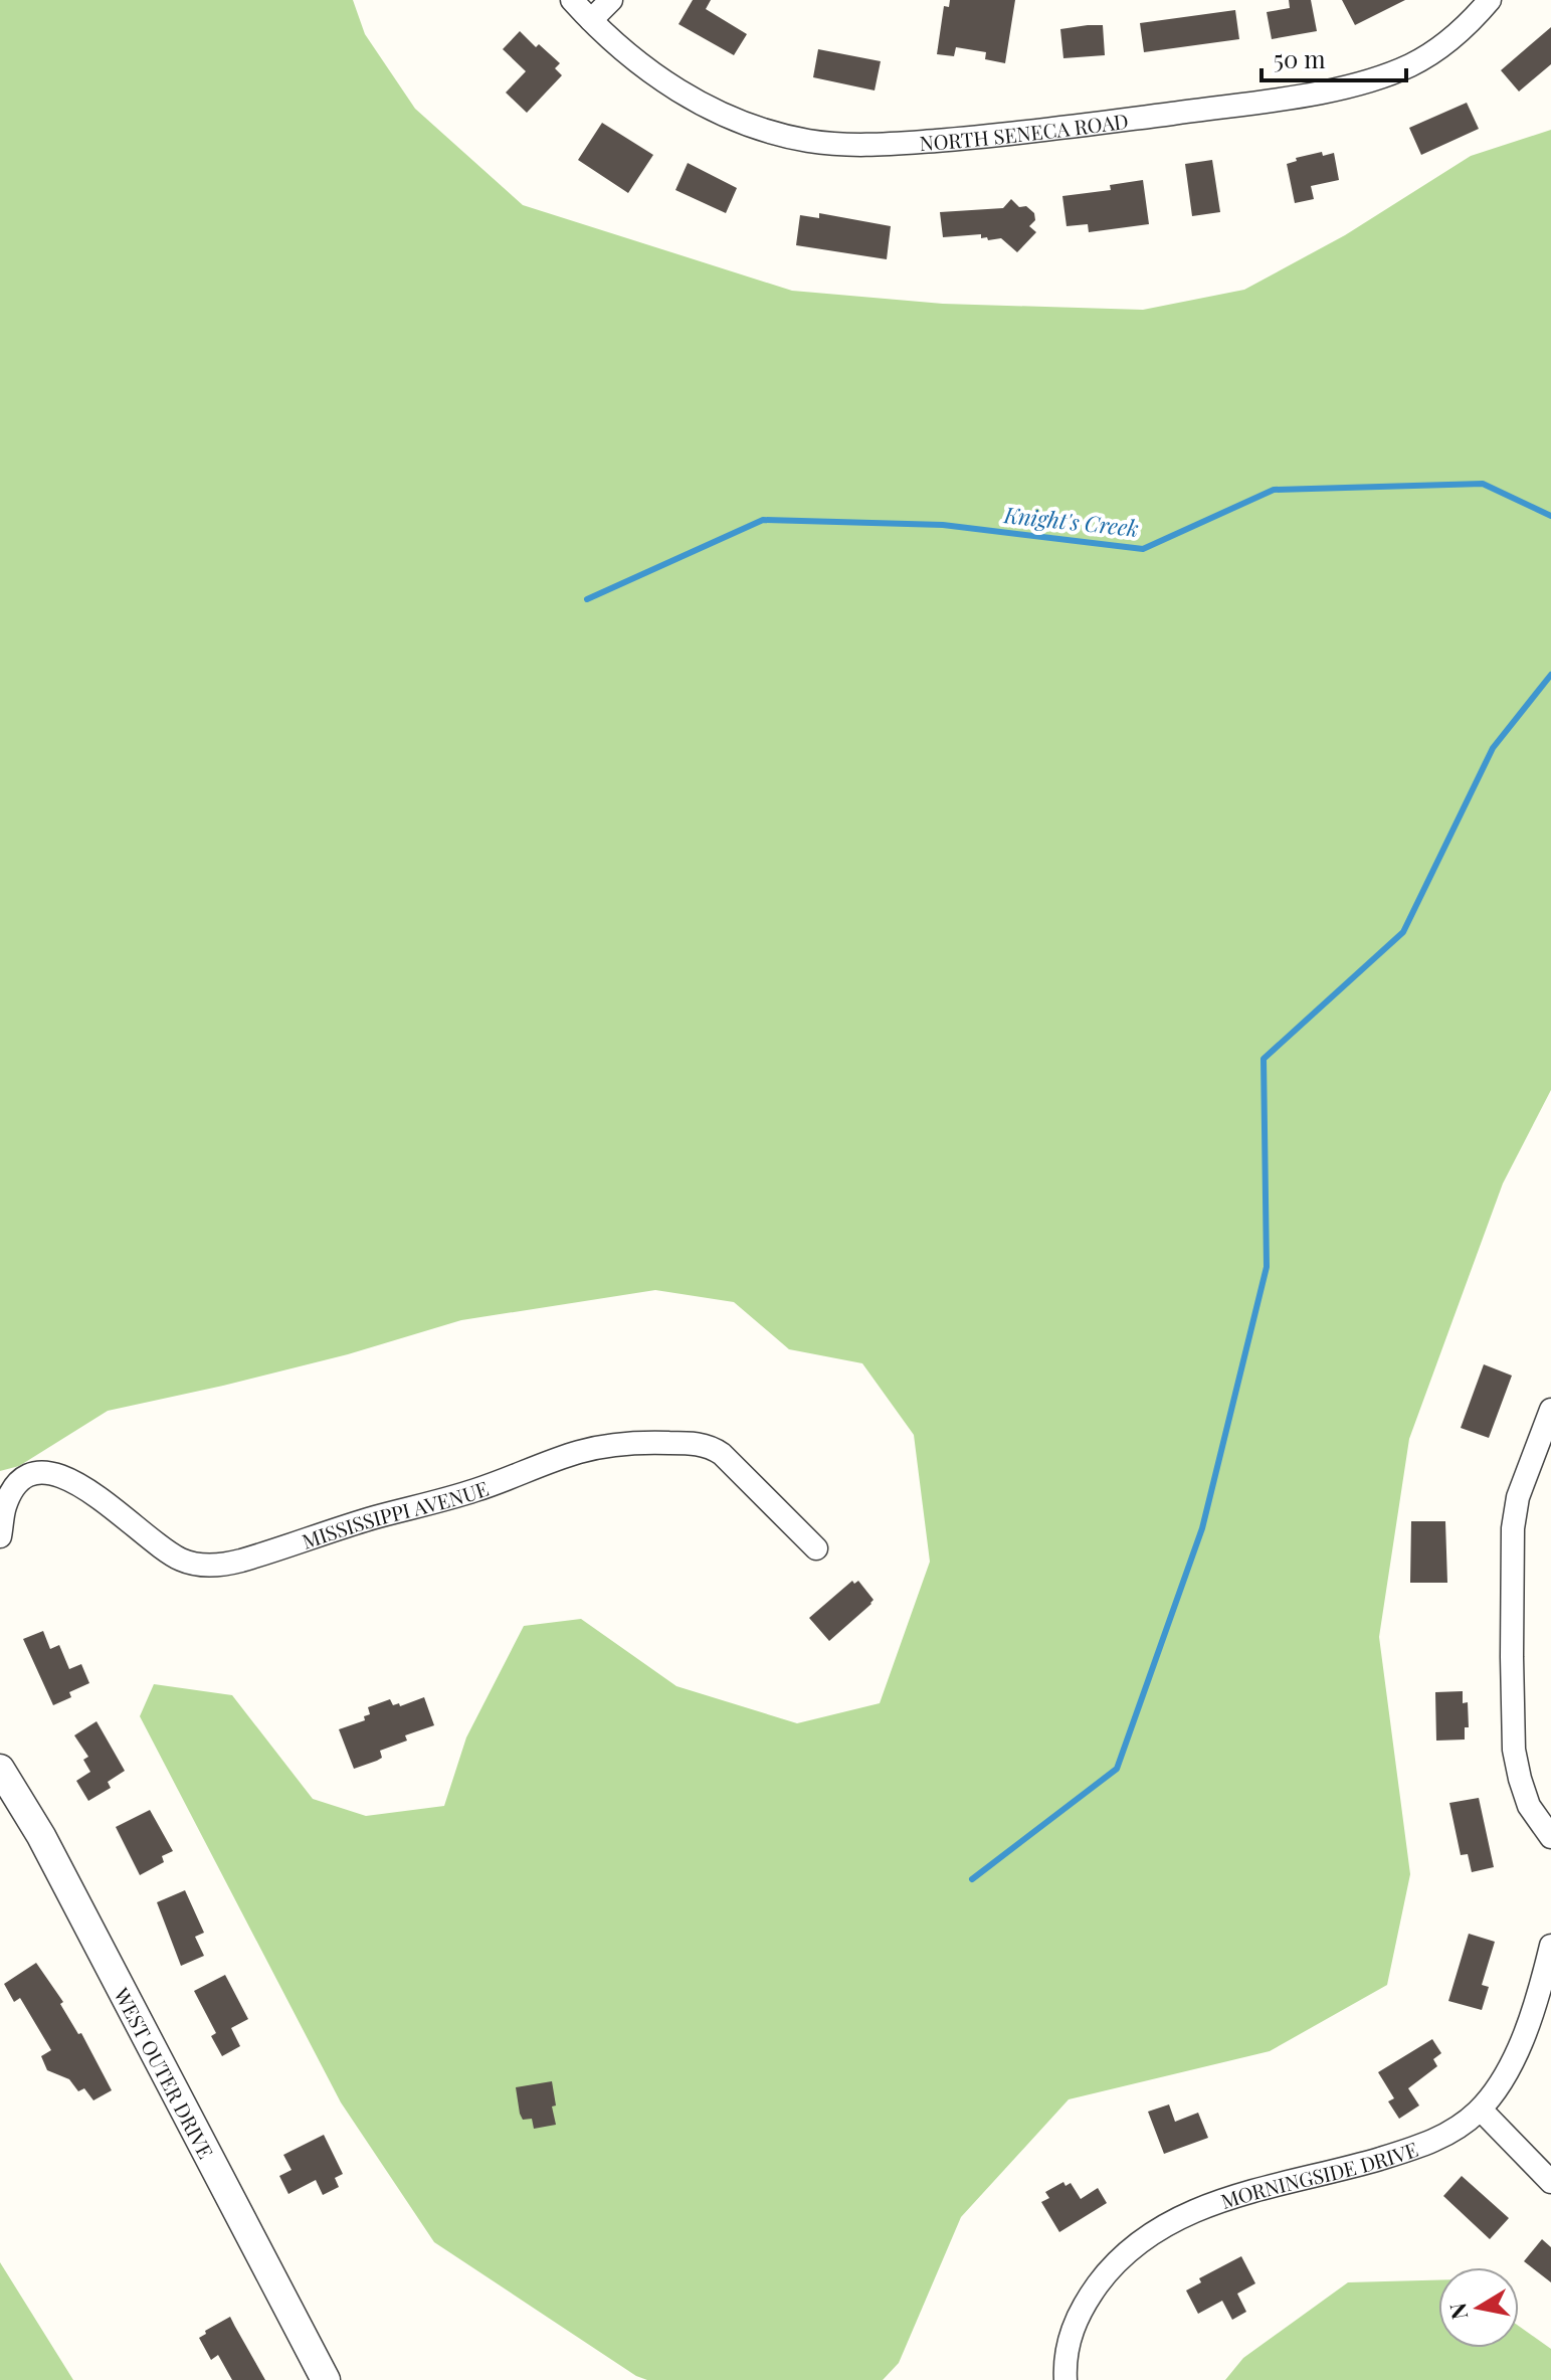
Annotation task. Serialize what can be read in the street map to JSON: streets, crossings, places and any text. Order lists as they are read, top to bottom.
{
  "streets": {
    "street": [
      "NORTH SENECA ROAD",
      "MISSISSIPPI AVENUE",
      "WEST OUTER DRIVE",
      "MORNINGSIDE DRIVE"
    ]
  },
  "water": ["Knight's Creek"],
  "scale_bar": "50 m",
  "north": "left"
}
